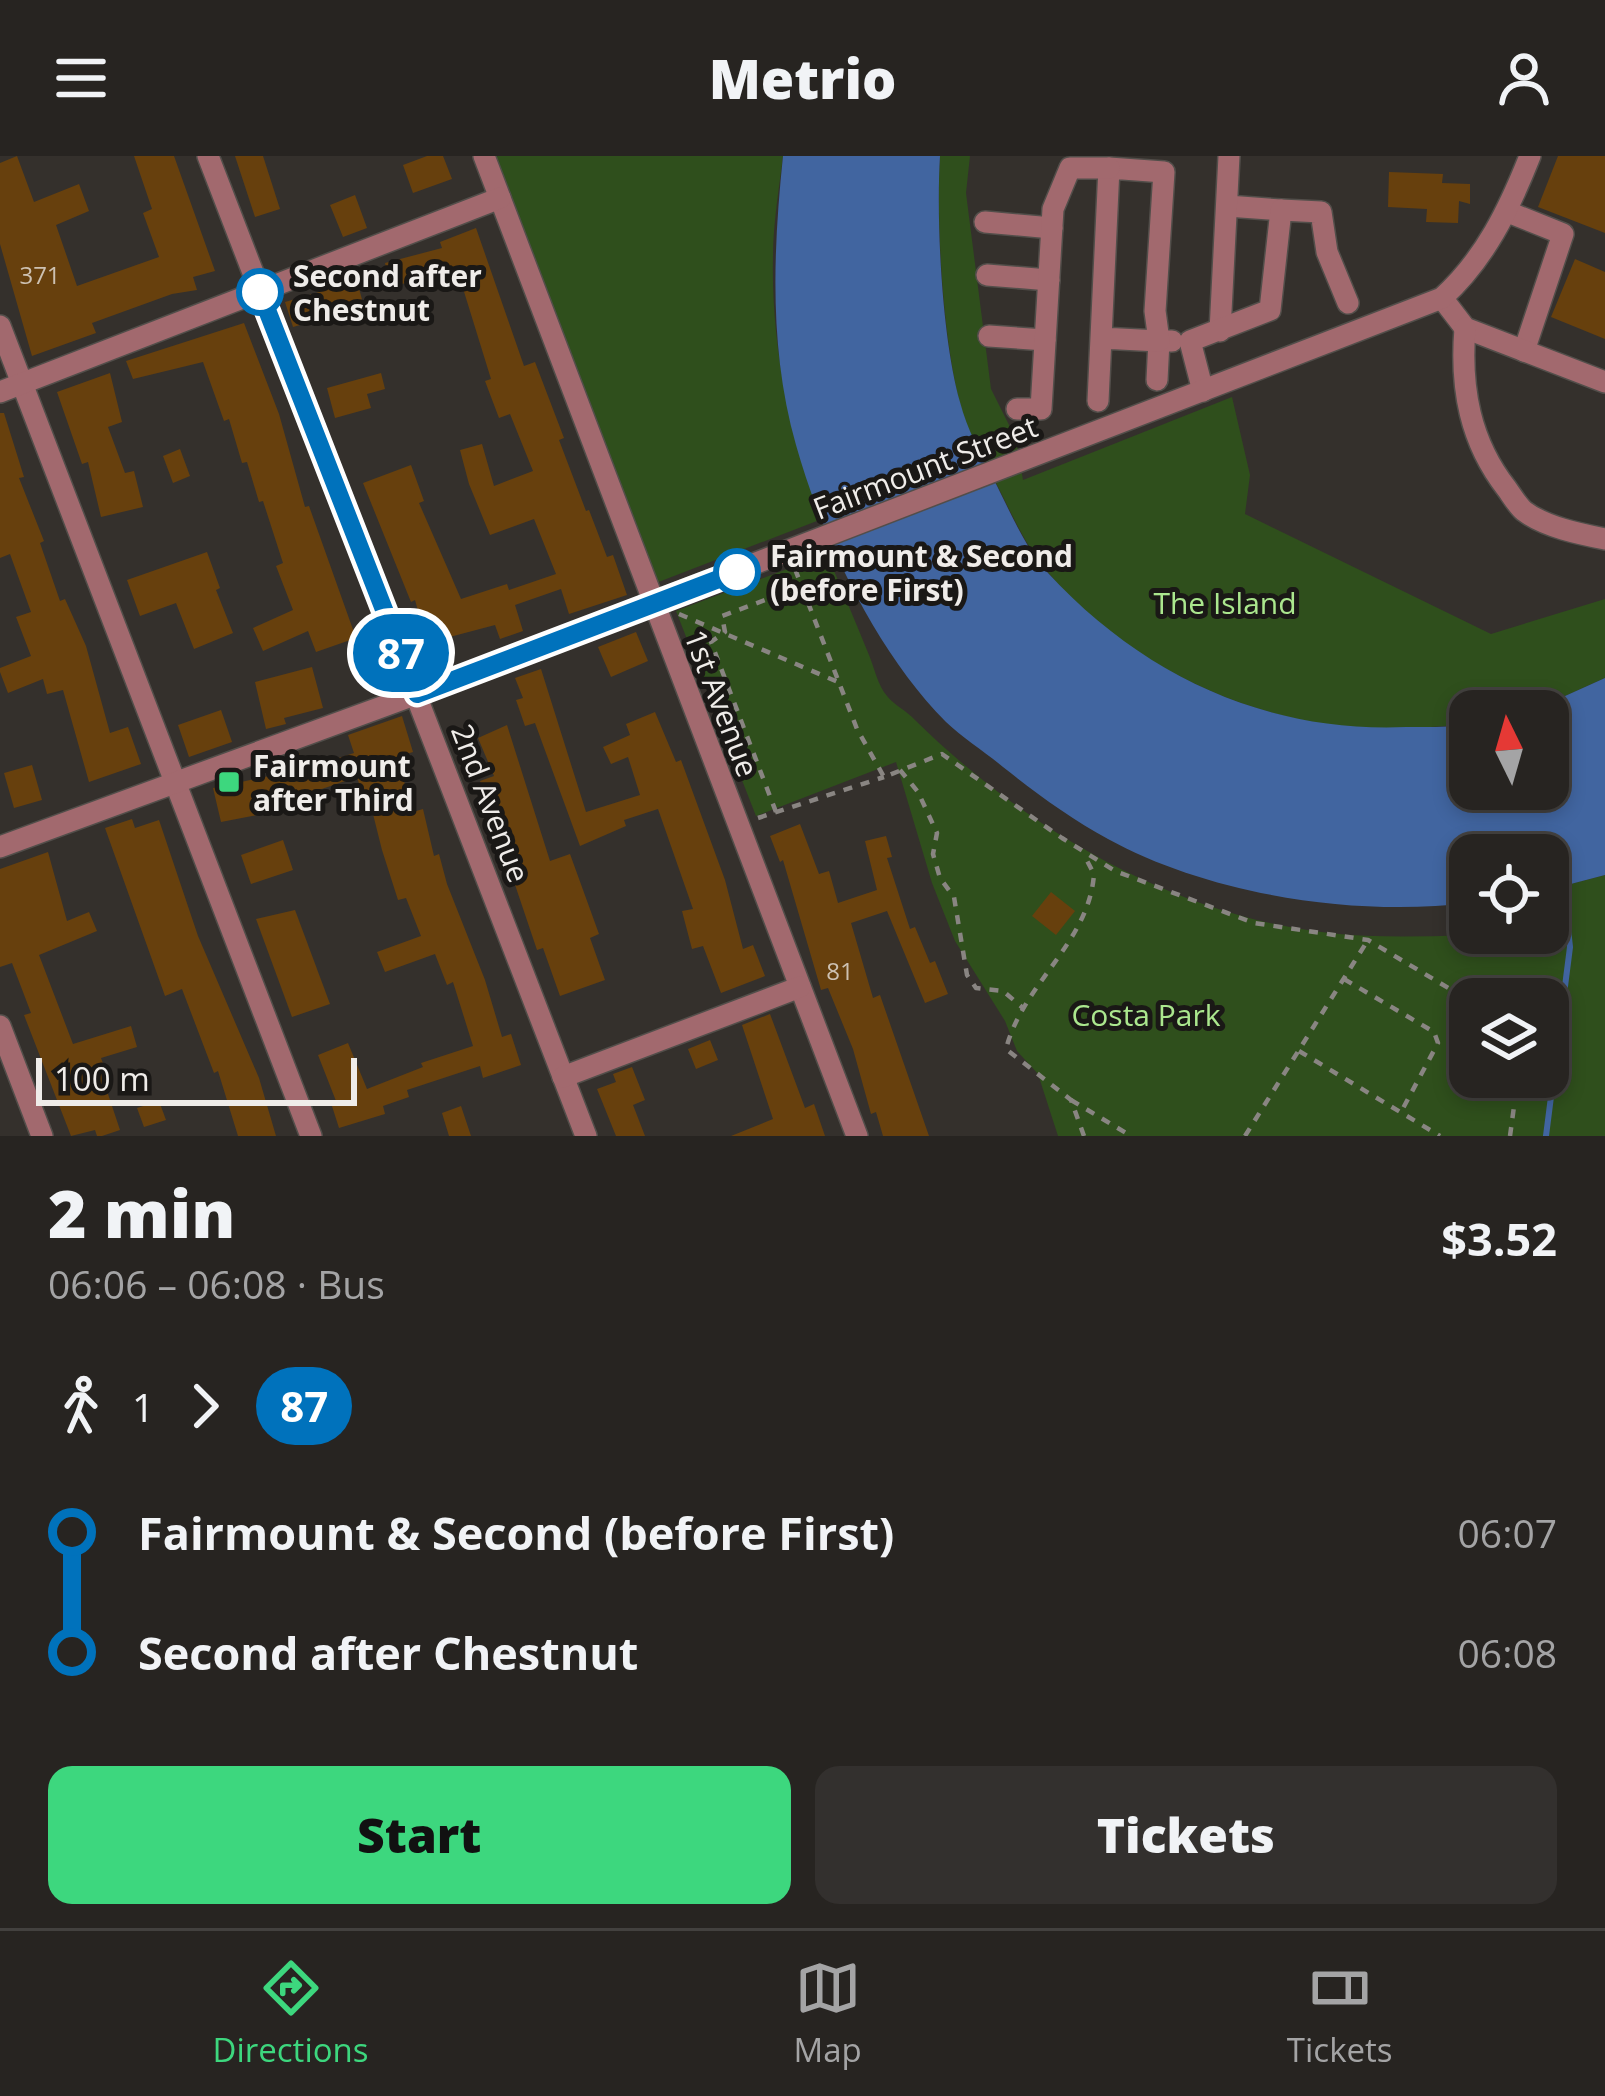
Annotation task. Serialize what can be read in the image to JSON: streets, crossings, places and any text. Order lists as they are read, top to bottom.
{
  "streets": {
    "street": ["Fairmount Street", "1st Avenue", "2nd Avenue"]
  },
  "crossings": [
    ["Fairmount Street", "1st Avenue"],
    ["Fairmount Street", "2nd Avenue"]
  ],
  "parks": ["The Island", "Costa Park"],
  "places": {
    "other": ["Second after Chestnut", "Fairmount & Second (before First)"],
    "transit": ["Fairmount after Third"]
  },
  "lines": ["bus line 87"],
  "house_numbers": ["371", "81"],
  "scale_bar": "100 m",
  "north": "top",
  "page": {
    "header": "Metrio",
    "on_map": "87",
    "scale": "100 m",
    "heading": ["2 min", "06:06 – 06:08 · Bus", "$3.52"],
    "legs": ["1", "87"],
    "list": [
      {
        "name": "Fairmount & Second (before First)",
        "value": "06:07"
      },
      {
        "name": "Second after Chestnut",
        "value": "06:08"
      }
    ],
    "buttons": ["Start", "Tickets"],
    "tabs": ["Directions", "Map", "Tickets"]
  }
}
